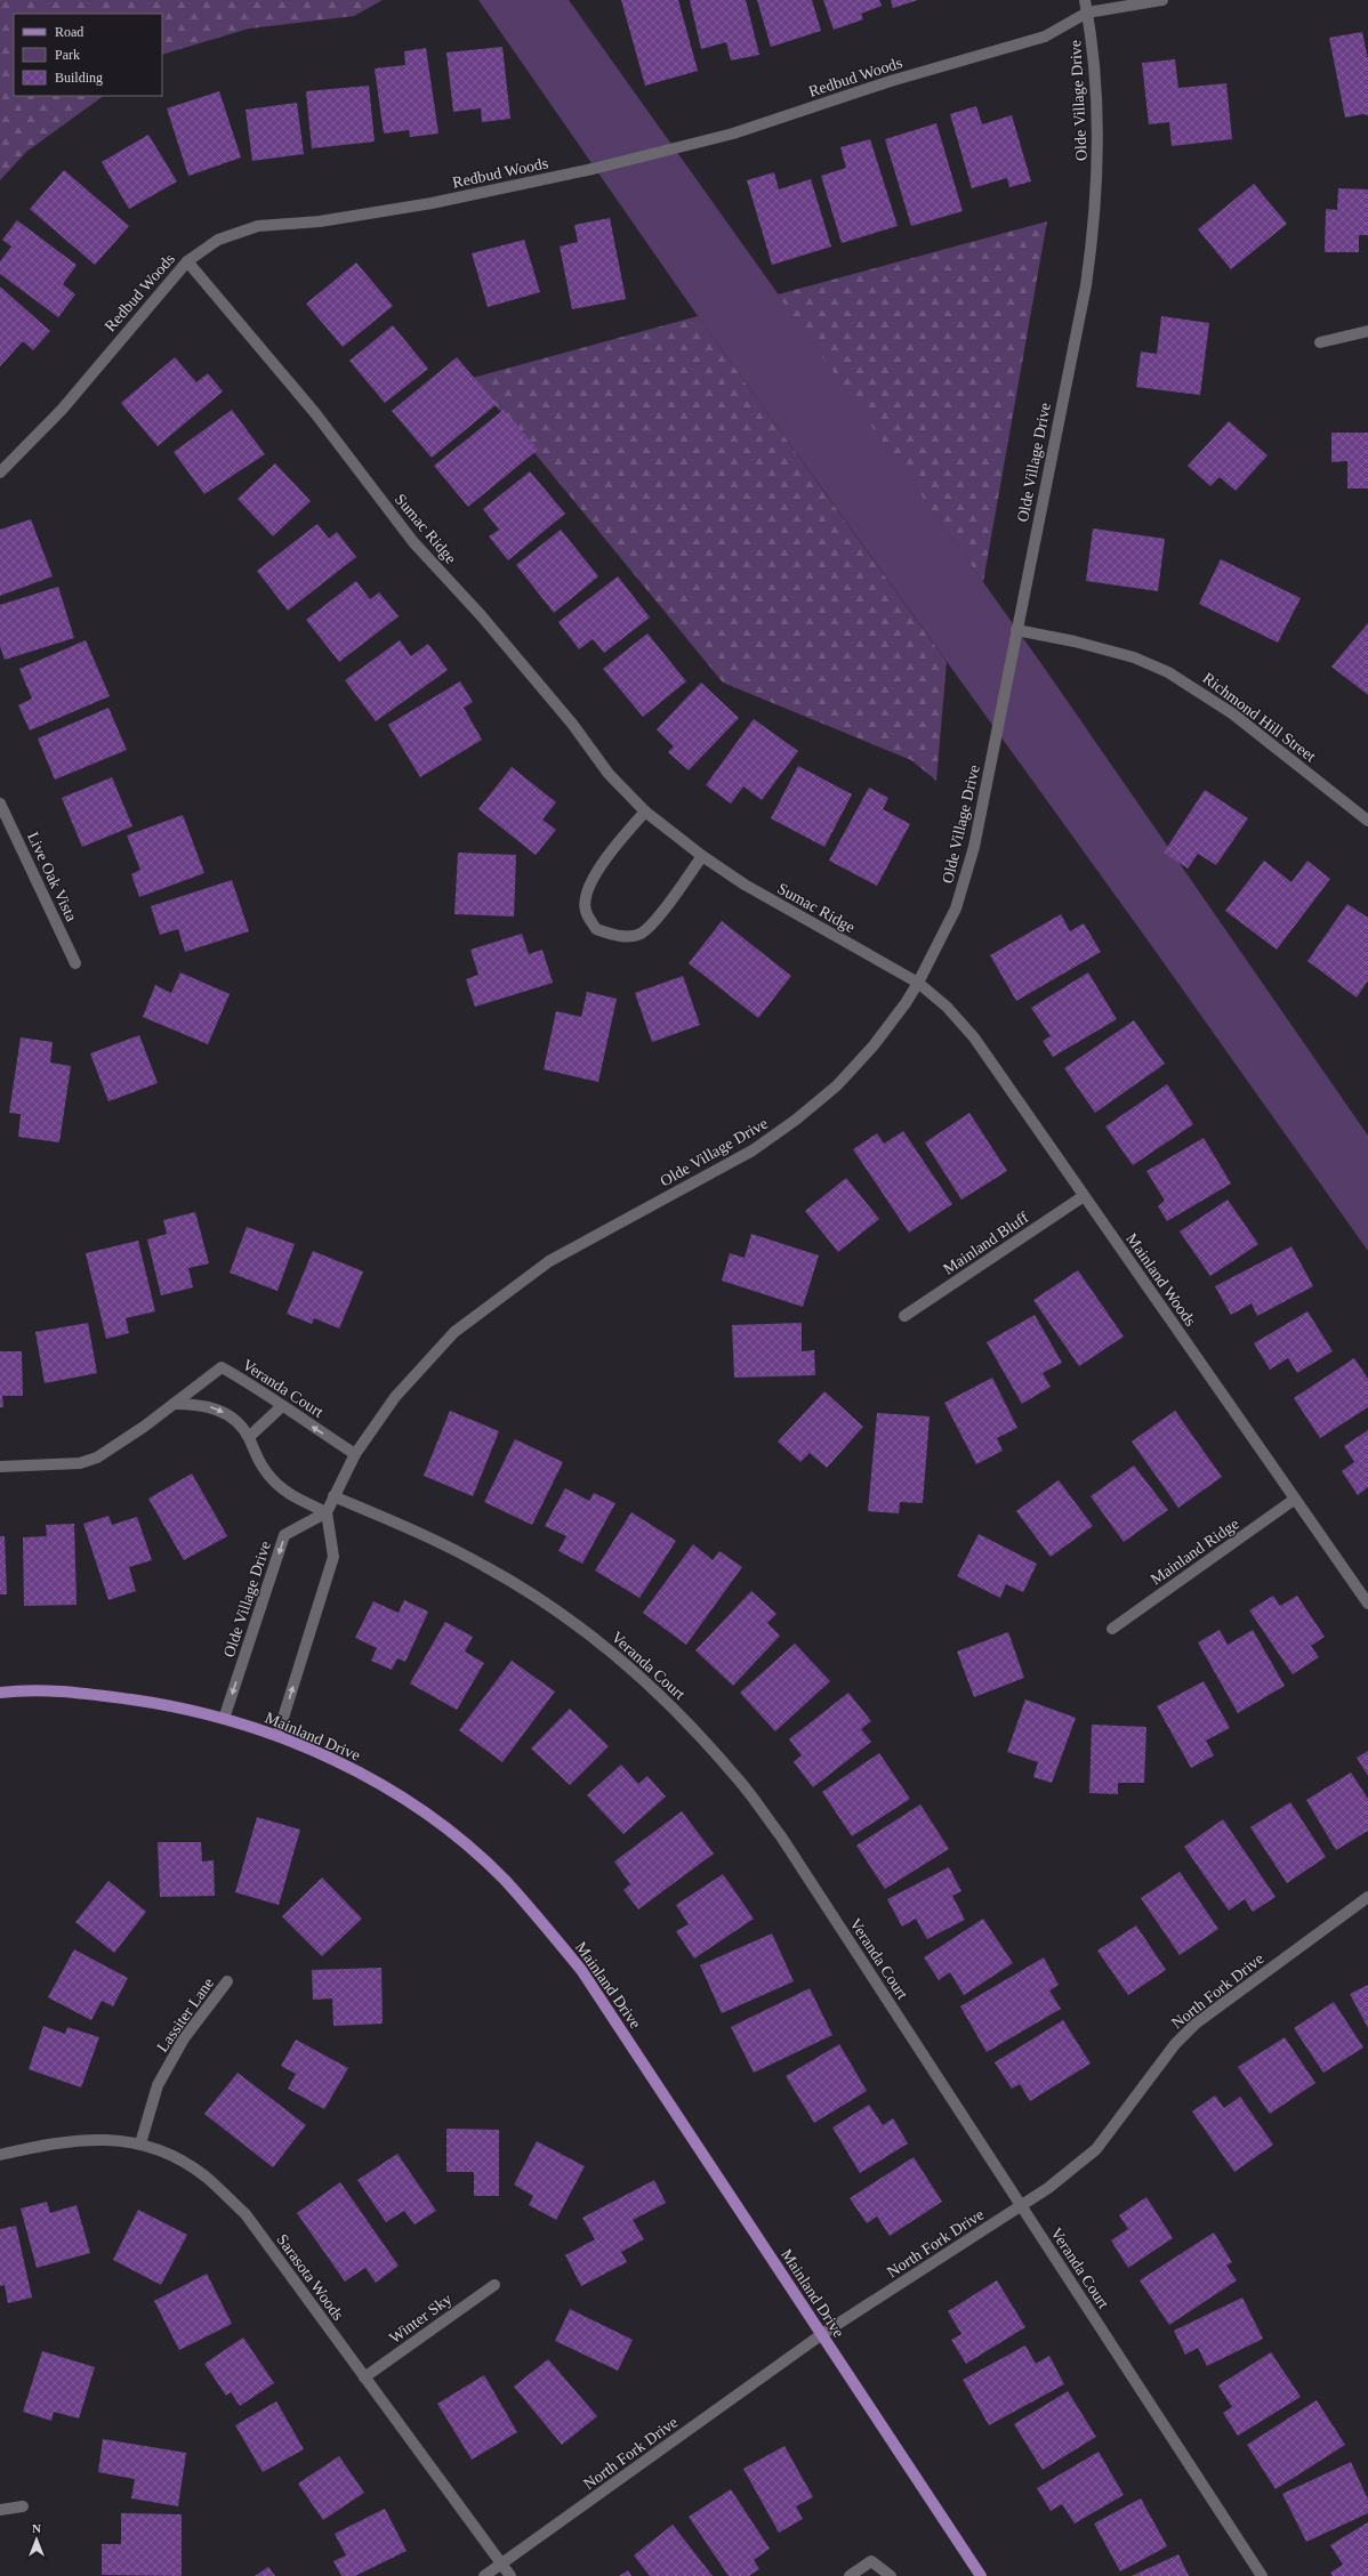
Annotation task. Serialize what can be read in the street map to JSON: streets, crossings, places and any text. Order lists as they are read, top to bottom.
{
  "streets": {
    "main road": ["Mainland Drive"],
    "street": [
      "Redbud Woods",
      "Olde Village Drive",
      "Sumac Ridge",
      "Richmond Hill Street",
      "Live Oak Vista",
      "Mainland Bluff",
      "Mainland Woods",
      "Veranda Court",
      "Mainland Ridge",
      "North Fork Drive",
      "Lassiter Lane",
      "Sarasota Woods",
      "Winter Sky"
    ]
  },
  "crossings": [
    ["Redbud Woods", "Olde Village Drive"],
    ["Redbud Woods", "Sumac Ridge"],
    ["Olde Village Drive", "Sumac Ridge"],
    ["Olde Village Drive", "Richmond Hill Street"],
    ["Olde Village Drive", "Mainland Woods"],
    ["Olde Village Drive", "Veranda Court"],
    ["Olde Village Drive", "Mainland Drive"],
    ["Sumac Ridge", "Mainland Woods"],
    ["Mainland Bluff", "Mainland Woods"],
    ["Mainland Woods", "Mainland Ridge"],
    ["Veranda Court", "North Fork Drive"],
    ["Mainland Drive", "North Fork Drive"],
    ["North Fork Drive", "Sarasota Woods"],
    ["Lassiter Lane", "Sarasota Woods"],
    ["Sarasota Woods", "Winter Sky"]
  ],
  "legend": ["Road", "Park", "Building"],
  "north": "top"
}
